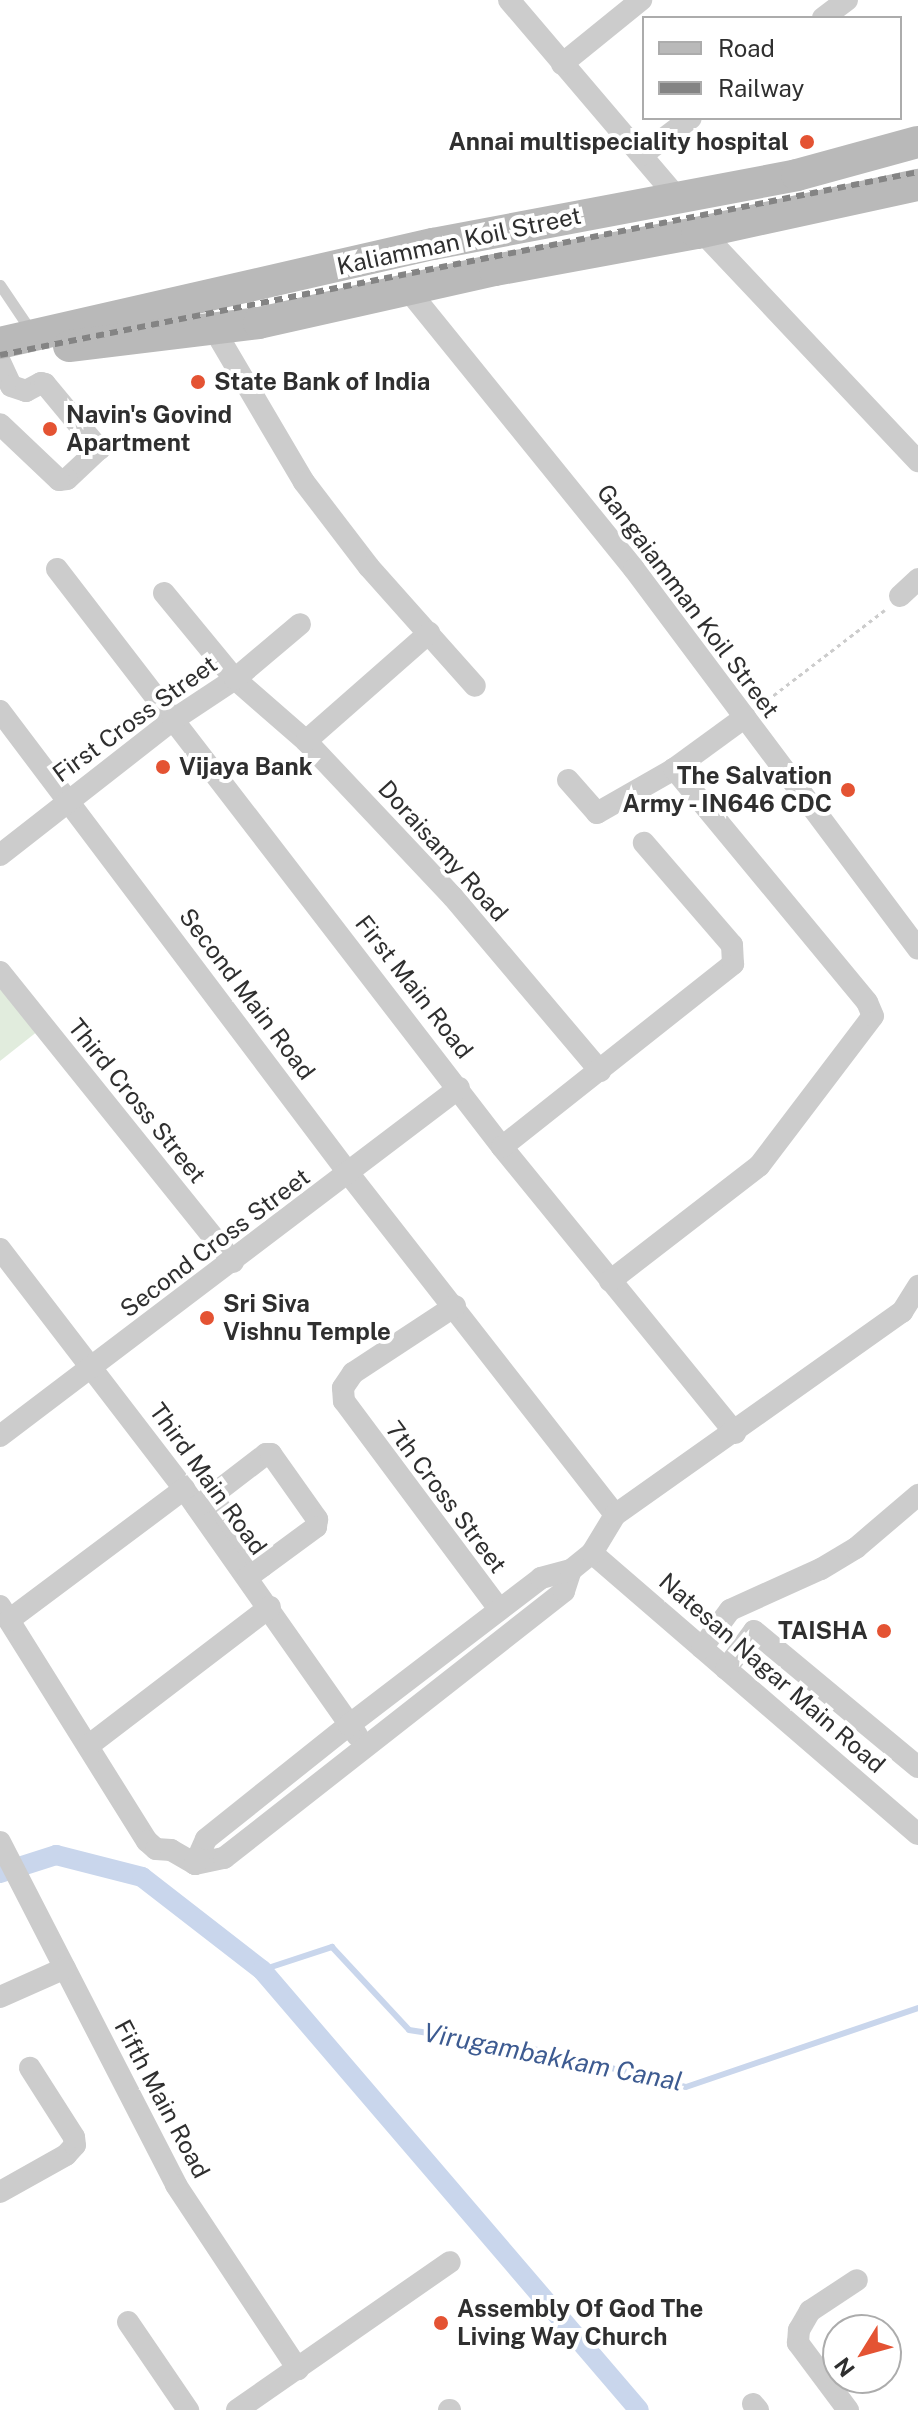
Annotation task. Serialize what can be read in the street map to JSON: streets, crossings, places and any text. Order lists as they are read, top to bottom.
{
  "streets": {
    "main road": ["Kaliamman Koil Street"],
    "street": [
      "Gangaiamman Koil Street",
      "First Cross Street",
      "Doraisamy Road",
      "First Main Road",
      "Second Main Road",
      "Third Cross Street",
      "Second Cross Street",
      "Third Main Road",
      "7th Cross Street",
      "Natesan Nagar Main Road",
      "Fifth Main Road"
    ]
  },
  "crossings": [
    ["Kaliamman Koil Street", "Gangaiamman Koil Street"],
    ["First Cross Street", "Doraisamy Road"],
    ["First Cross Street", "First Main Road"],
    ["First Cross Street", "Second Main Road"],
    ["First Main Road", "Second Cross Street"],
    ["Second Main Road", "Second Cross Street"],
    ["Second Main Road", "7th Cross Street"],
    ["Third Cross Street", "Second Cross Street"],
    ["Second Cross Street", "Third Main Road"]
  ],
  "water": ["Virugambakkam Canal"],
  "places": [
    "Annai multispeciality hospital",
    "State Bank of India",
    "Navin's Govind Apartment",
    "Vijaya Bank",
    "The Salvation Army - IN646 CDC",
    "Sri Siva Vishnu Temple",
    "TAISHA",
    "Assembly Of God The Living Way Church"
  ],
  "legend": ["Road", "Railway"],
  "north": "bottom left"
}
